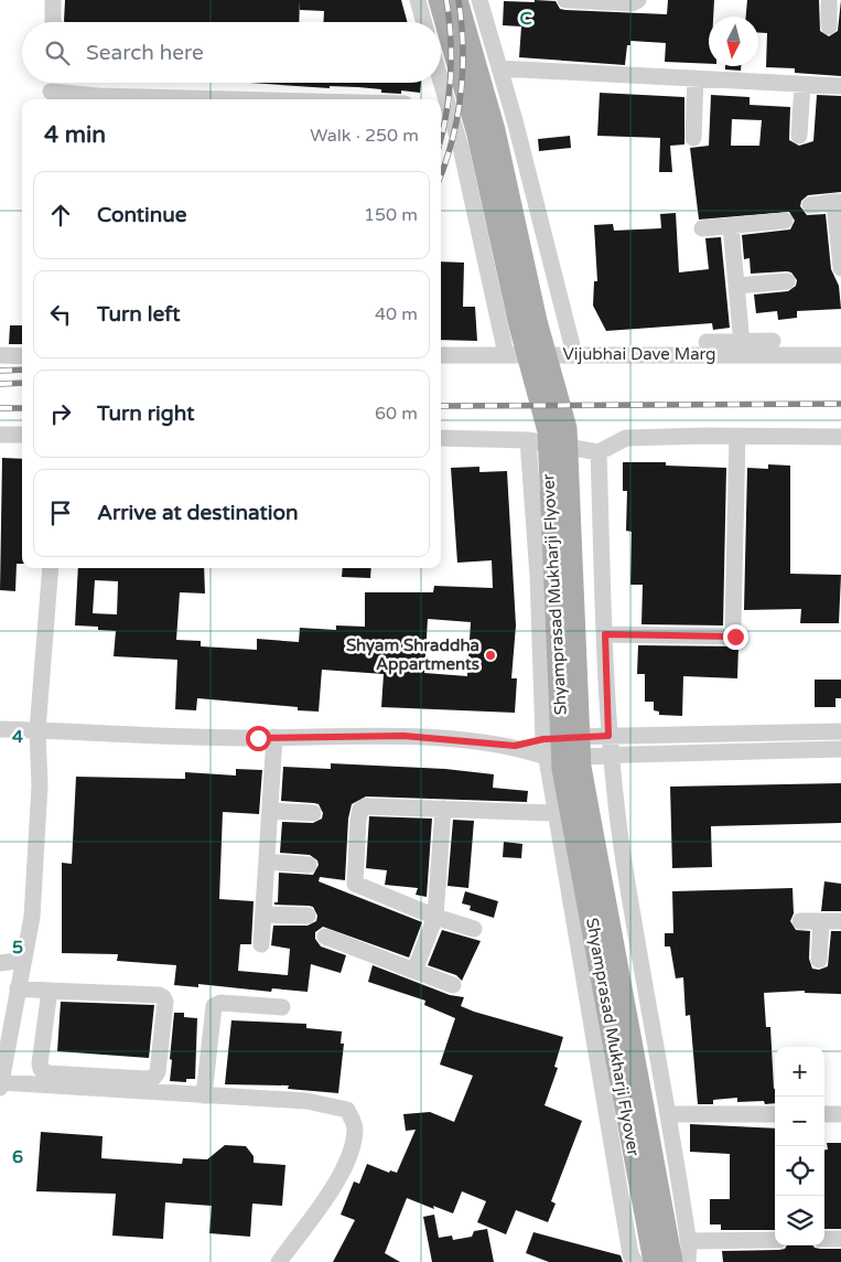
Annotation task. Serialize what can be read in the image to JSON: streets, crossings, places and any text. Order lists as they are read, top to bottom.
{
  "streets": {
    "main road": ["Shyamprasad Mukharji Flyover"],
    "street": ["Vijubhai Dave Marg"]
  },
  "places": ["Shyam Shraddha Appartments"],
  "north": "bottom",
  "page": {
    "search": "Search here",
    "heading": ["4 min", "Walk · 250 m"],
    "list": [
      ["Continue", "150 m"],
      ["Turn left", "40 m"],
      ["Turn right", "60 m"],
      "Arrive at destination"
    ],
    "map_buttons": ["+", "−"]
  },
  "grid": {
    "columns": ["C"],
    "rows": ["4", "5", "6"]
  }
}
